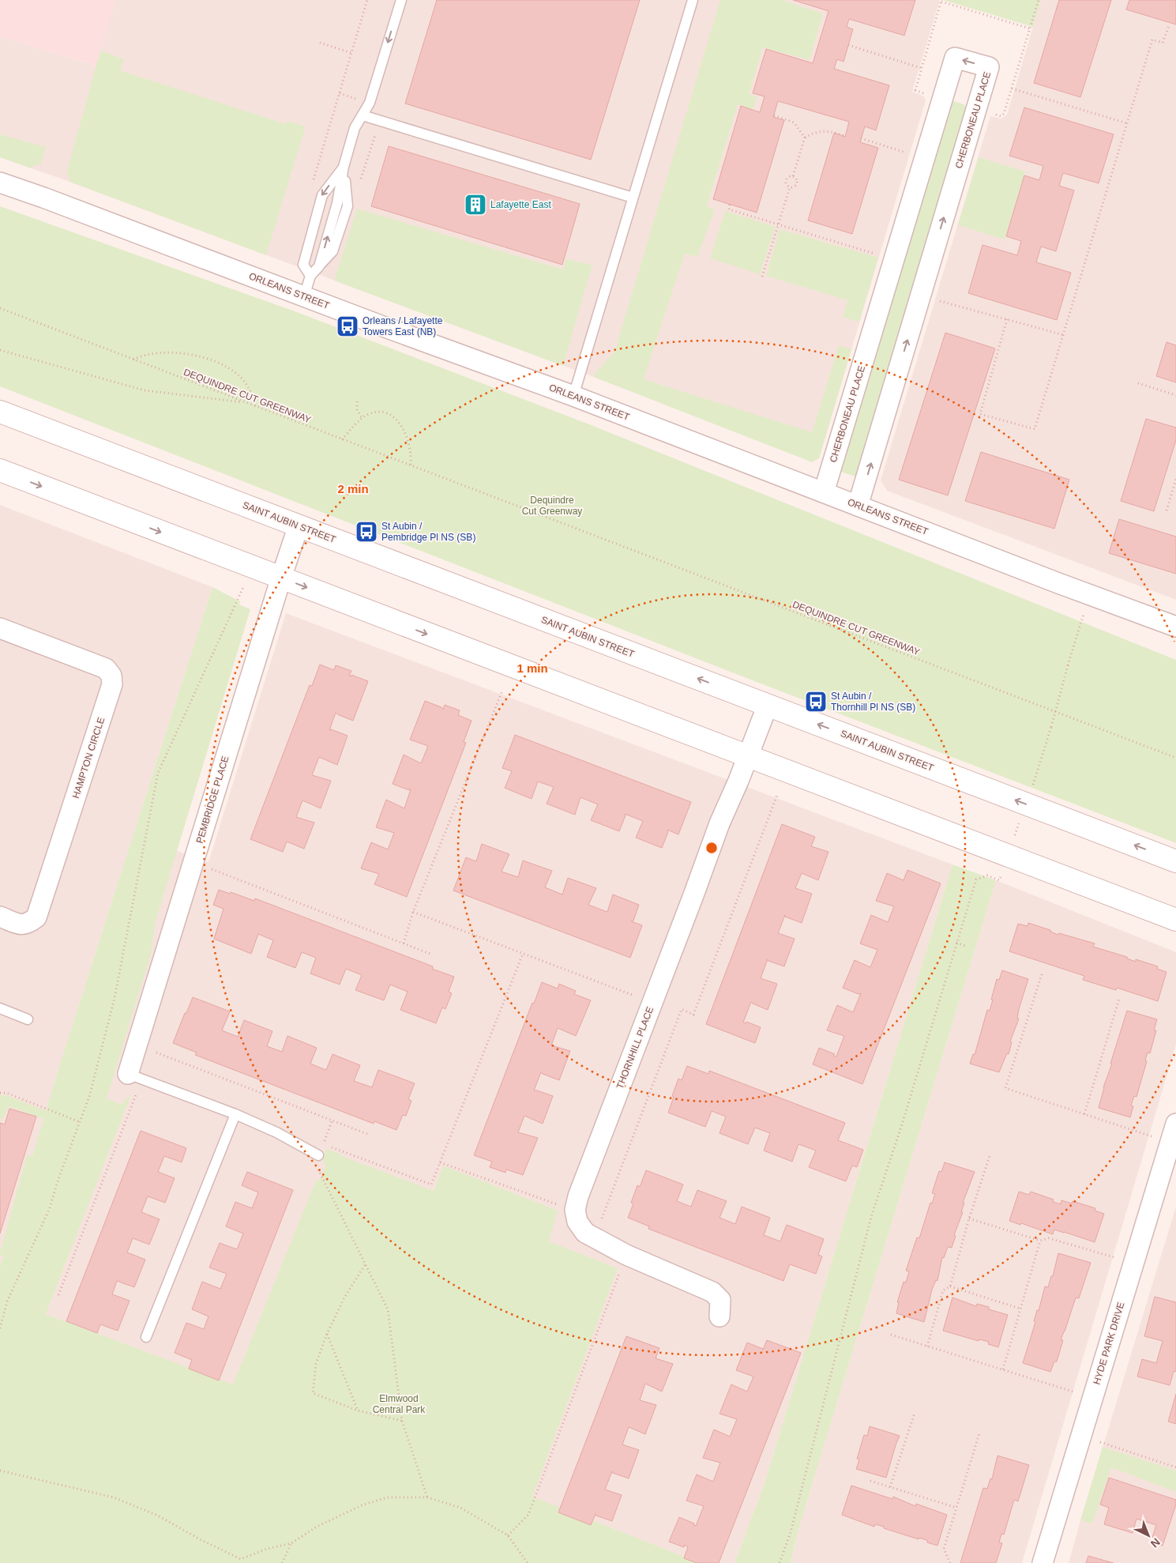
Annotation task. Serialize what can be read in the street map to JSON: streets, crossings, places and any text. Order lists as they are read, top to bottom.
{
  "streets": {
    "main road": ["SAINT AUBIN STREET"],
    "street": [
      "CHERBONEAU PLACE",
      "ORLEANS STREET",
      "HAMPTON CIRCLE",
      "PEMBRIDGE PLACE",
      "THORNHILL PLACE",
      "HYDE PARK DRIVE"
    ],
    "path": ["DEQUINDRE CUT GREENWAY"]
  },
  "crossings": [
    ["CHERBONEAU PLACE", "ORLEANS STREET"],
    ["SAINT AUBIN STREET", "PEMBRIDGE PLACE"],
    ["SAINT AUBIN STREET", "THORNHILL PLACE"]
  ],
  "parks": ["Dequindre Cut Greenway", "Elmwood Central Park"],
  "places": {
    "building": ["Lafayette East"],
    "bus stop": ["Orleans / Lafayette Towers East (NB)", "St Aubin / Pembridge Pl NS (SB)", "St Aubin / Thornhill Pl NS (SB)"]
  },
  "north": "bottom right",
  "rings": ["2 min", "1 min"]
}
